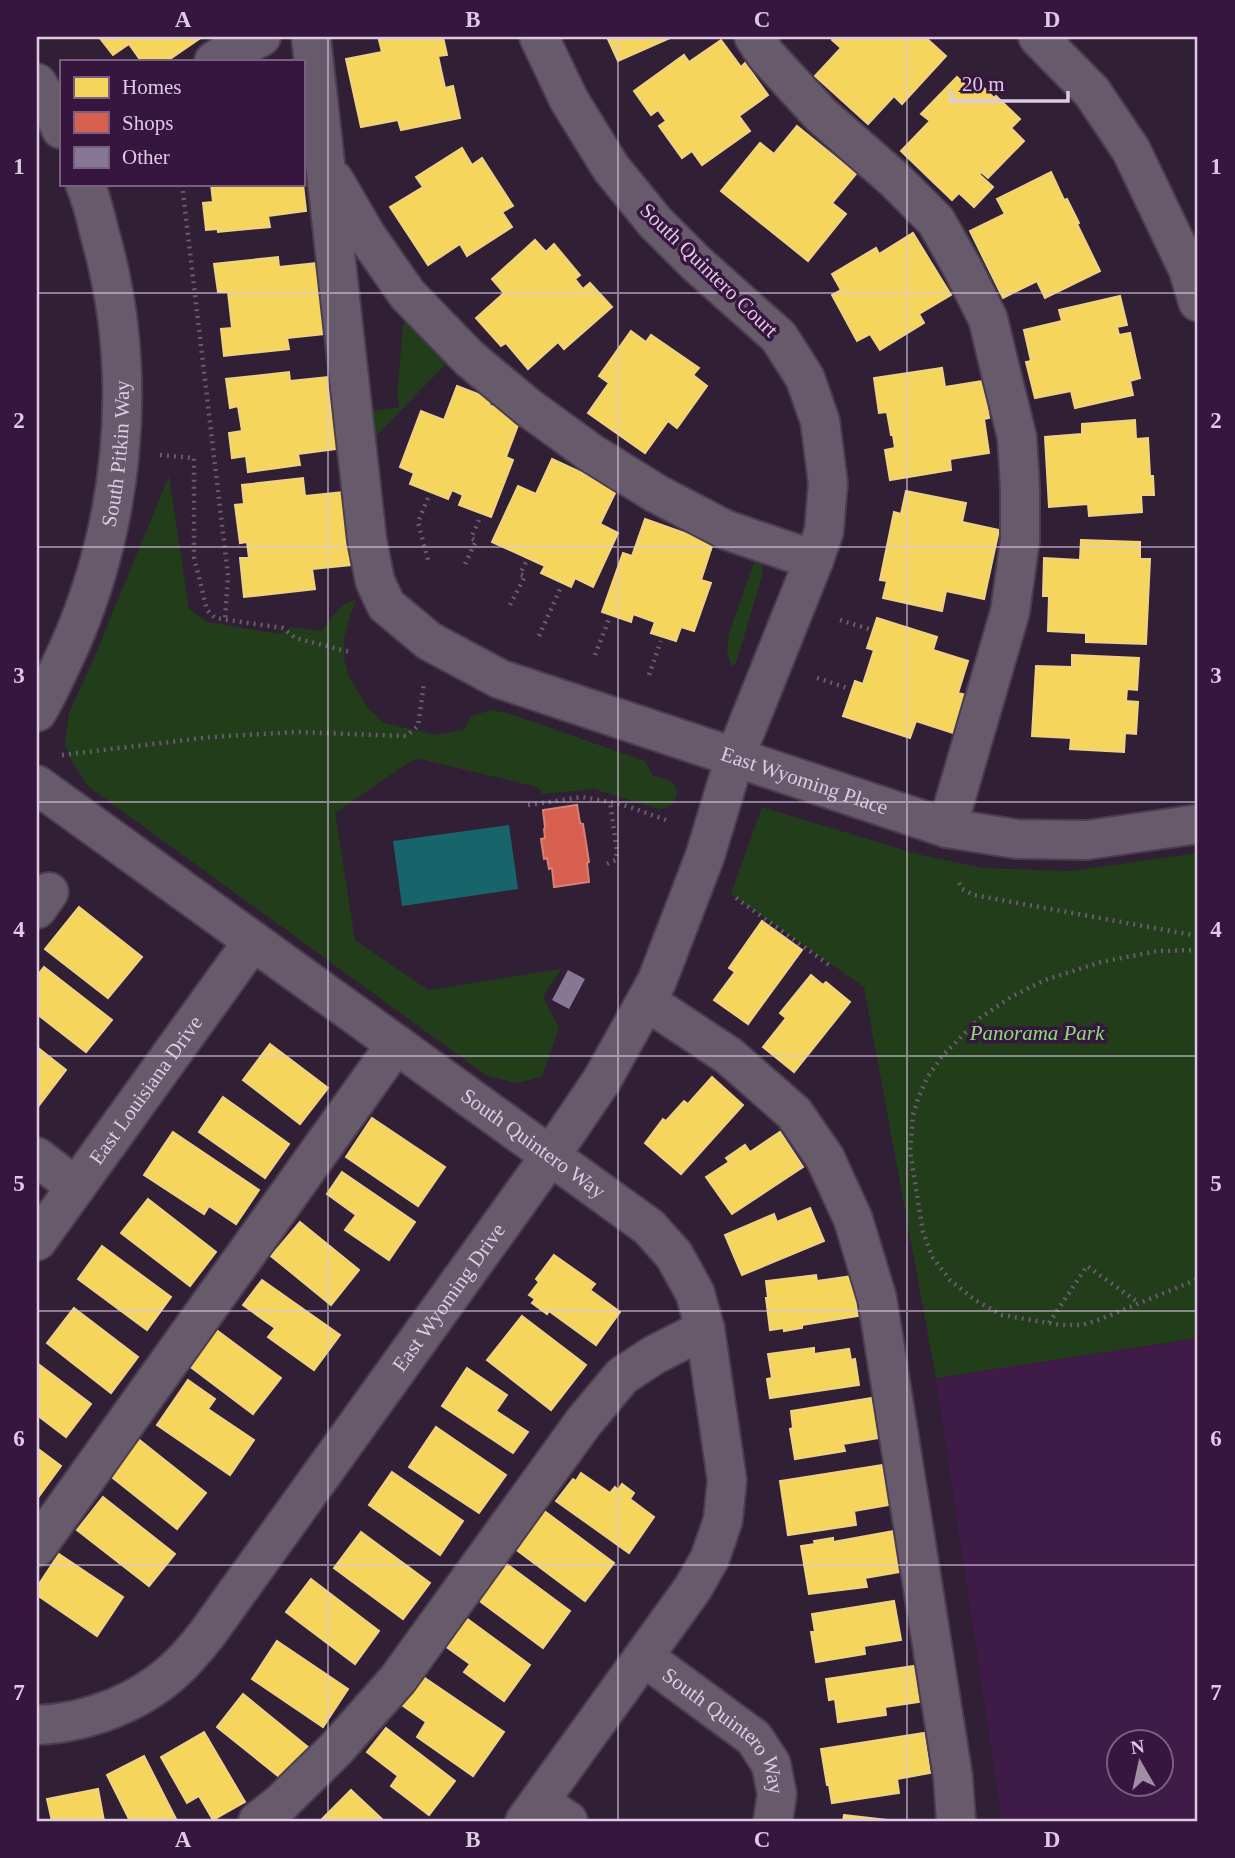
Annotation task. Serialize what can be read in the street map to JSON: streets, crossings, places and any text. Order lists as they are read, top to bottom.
{
  "streets": {
    "street": [
      "South Quintero Court",
      "South Pitkin Way",
      "East Wyoming Place",
      "East Louisiana Drive",
      "South Quintero Way",
      "East Wyoming Drive"
    ]
  },
  "crossings": [
    ["South Quintero Court", "East Wyoming Place"],
    ["South Quintero Court", "East Wyoming Drive"],
    ["East Wyoming Place", "East Wyoming Drive"],
    ["East Louisiana Drive", "South Quintero Way"],
    ["South Quintero Way", "East Wyoming Drive"]
  ],
  "parks": ["Panorama Park"],
  "legend": ["Homes", "Shops", "Other"],
  "scale_bar": "20 m",
  "north": "top",
  "grid": {
    "columns": [
      "A",
      "B",
      "C",
      "D"
    ],
    "rows": [
      "1",
      "2",
      "3",
      "4",
      "5",
      "6",
      "7"
    ]
  }
}
